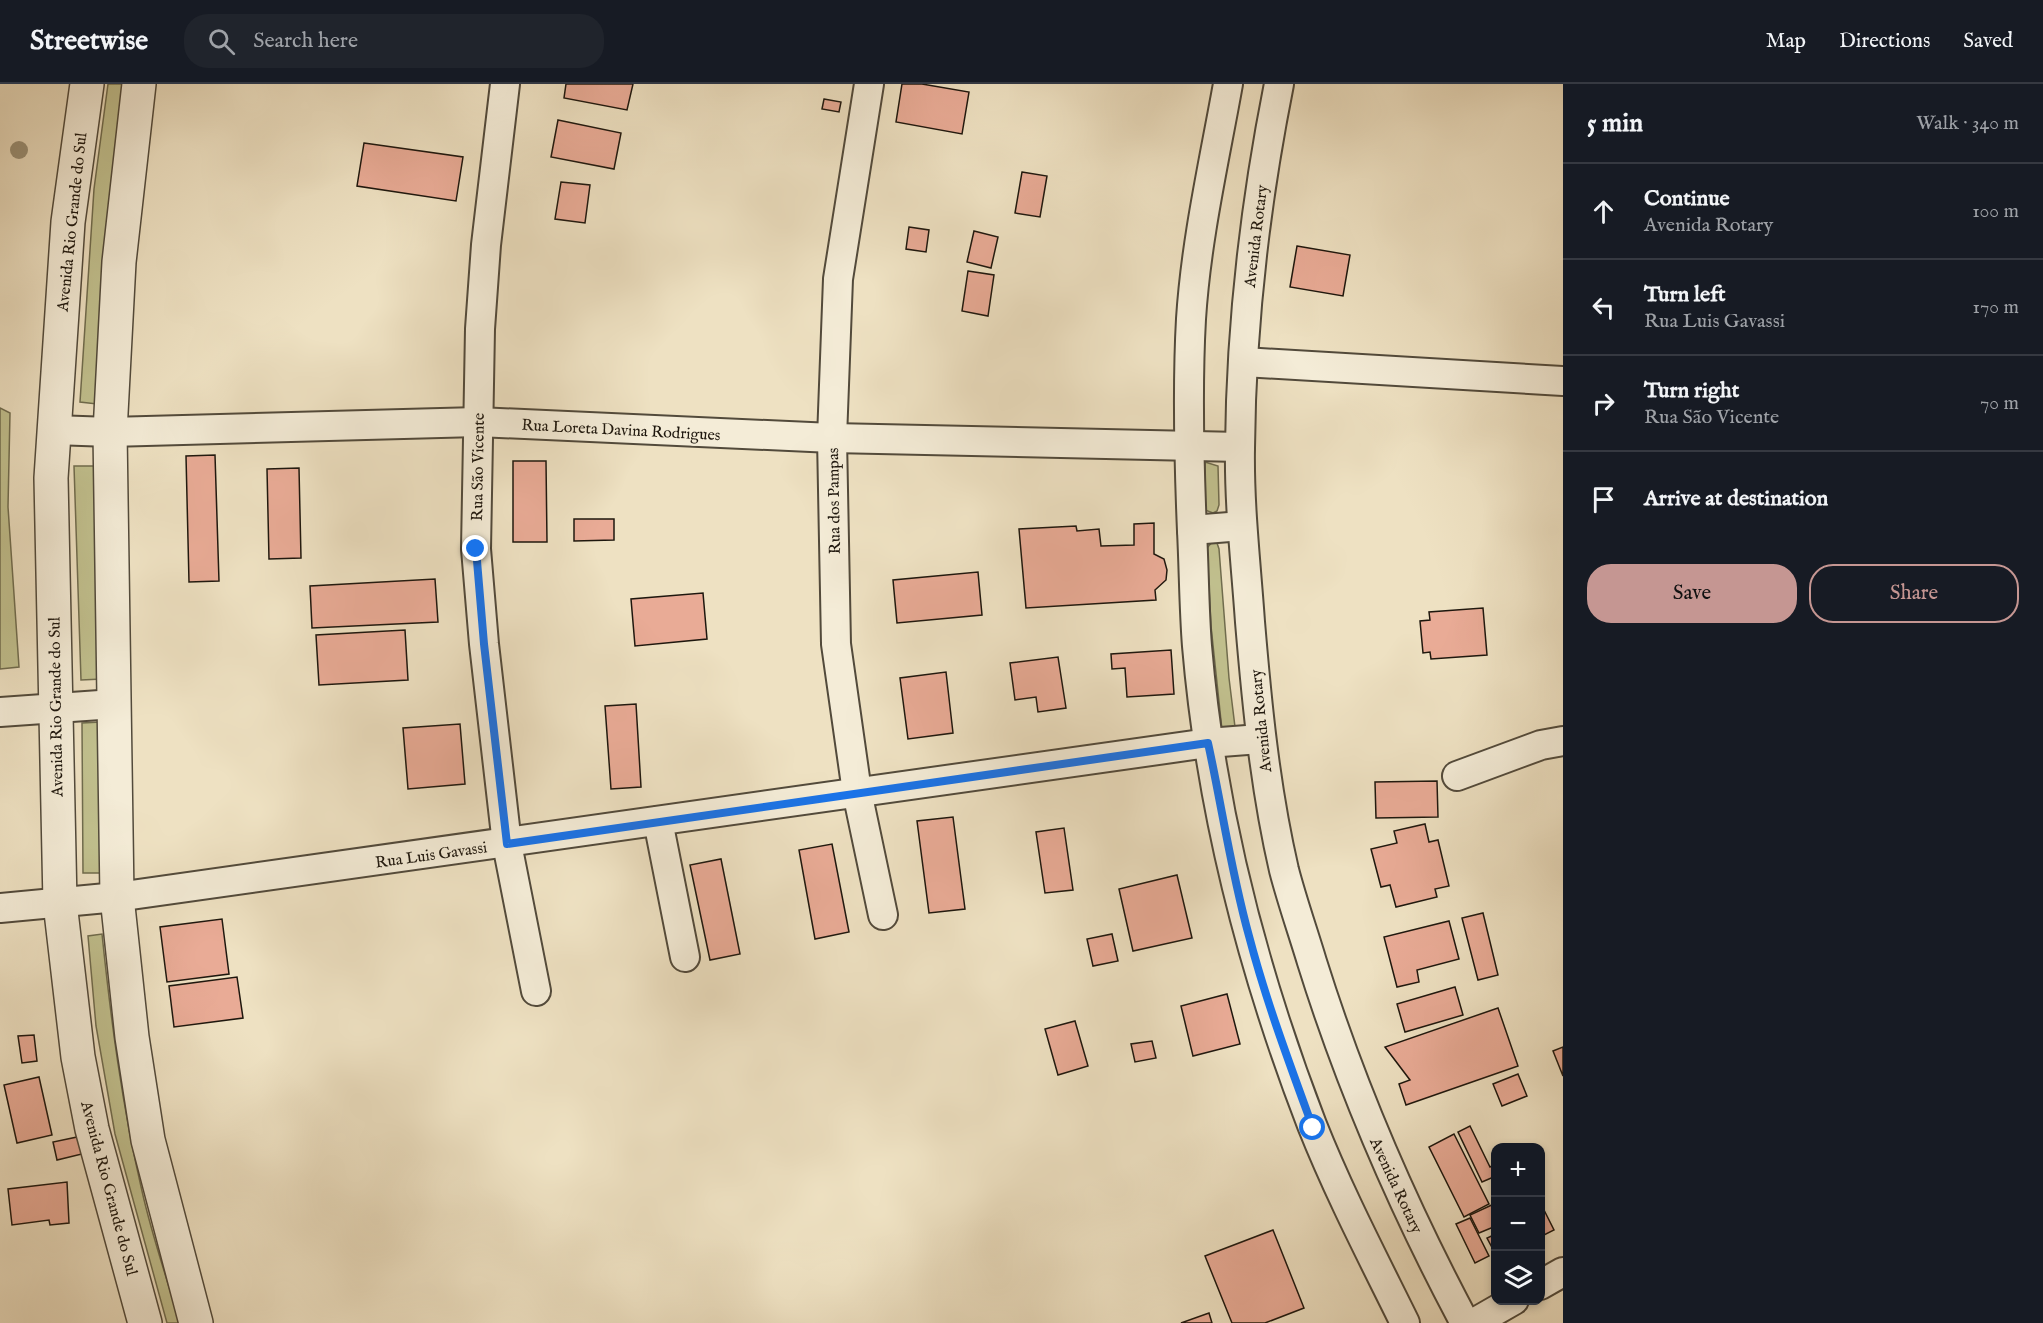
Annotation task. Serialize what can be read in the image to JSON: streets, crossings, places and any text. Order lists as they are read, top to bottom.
{
  "streets": {
    "street": [
      "Avenida Rio Grande do Sul",
      "Avenida Rotary",
      "Rua Loreta Davina Rodrigues",
      "Rua São Vicente",
      "Rua dos Pampas",
      "Rua Luis Gavassi"
    ]
  },
  "crossings": [
    ["Avenida Rio Grande do Sul", "Rua Loreta Davina Rodrigues"],
    ["Avenida Rio Grande do Sul", "Rua Luis Gavassi"],
    ["Avenida Rotary", "Rua Loreta Davina Rodrigues"],
    ["Avenida Rotary", "Rua Luis Gavassi"],
    ["Rua Loreta Davina Rodrigues", "Rua São Vicente"],
    ["Rua Loreta Davina Rodrigues", "Rua dos Pampas"],
    ["Rua São Vicente", "Rua Luis Gavassi"],
    ["Rua dos Pampas", "Rua Luis Gavassi"]
  ],
  "page": {
    "header": "Streetwise",
    "search": "Search here",
    "nav": ["Map", "Directions", "Saved"],
    "heading": ["5 min", "Walk · 340 m"],
    "list": [
      ["Continue", "Avenida Rotary", "100 m"],
      ["Turn left", "Rua Luis Gavassi", "170 m"],
      ["Turn right", "Rua São Vicente", "70 m"],
      "Arrive at destination"
    ],
    "buttons": ["Save", "Share"],
    "map_buttons": ["+", "−"]
  }
}
